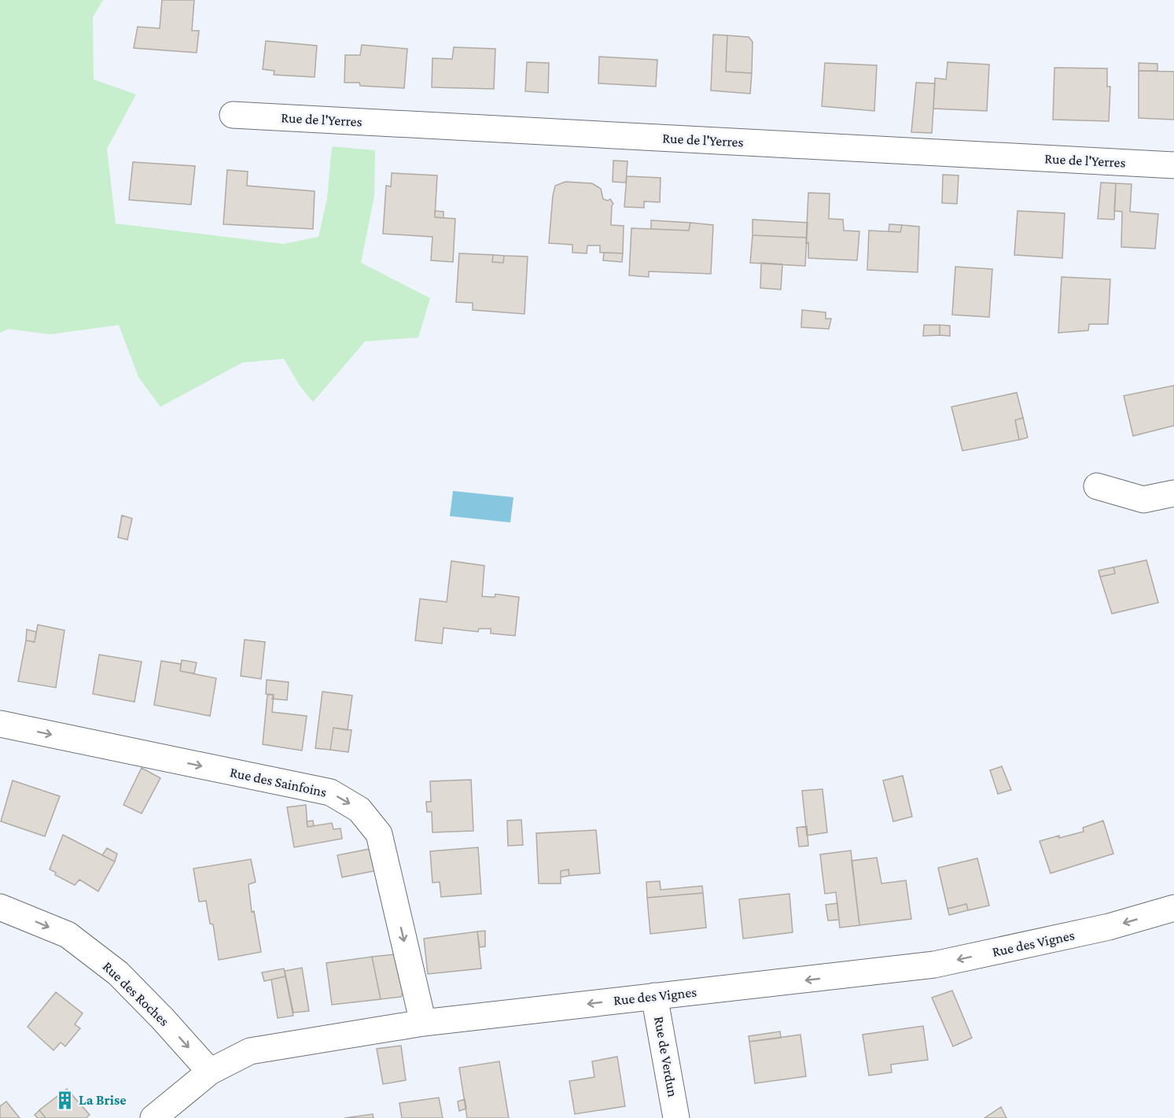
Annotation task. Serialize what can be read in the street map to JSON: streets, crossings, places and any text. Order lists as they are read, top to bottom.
{
  "streets": {
    "street": [
      "Rue de l'Yerres",
      "Rue des Sainfoins",
      "Rue des Vignes",
      "Rue des Roches",
      "Rue de Verdun"
    ]
  },
  "crossings": [
    ["Rue des Sainfoins", "Rue des Vignes"],
    ["Rue des Vignes", "Rue des Roches"],
    ["Rue des Vignes", "Rue de Verdun"]
  ],
  "one_way": ["Rue des Sainfoins", "Rue des Vignes", "Rue des Roches"],
  "places": {
    "building": ["La Brise"]
  }
}
